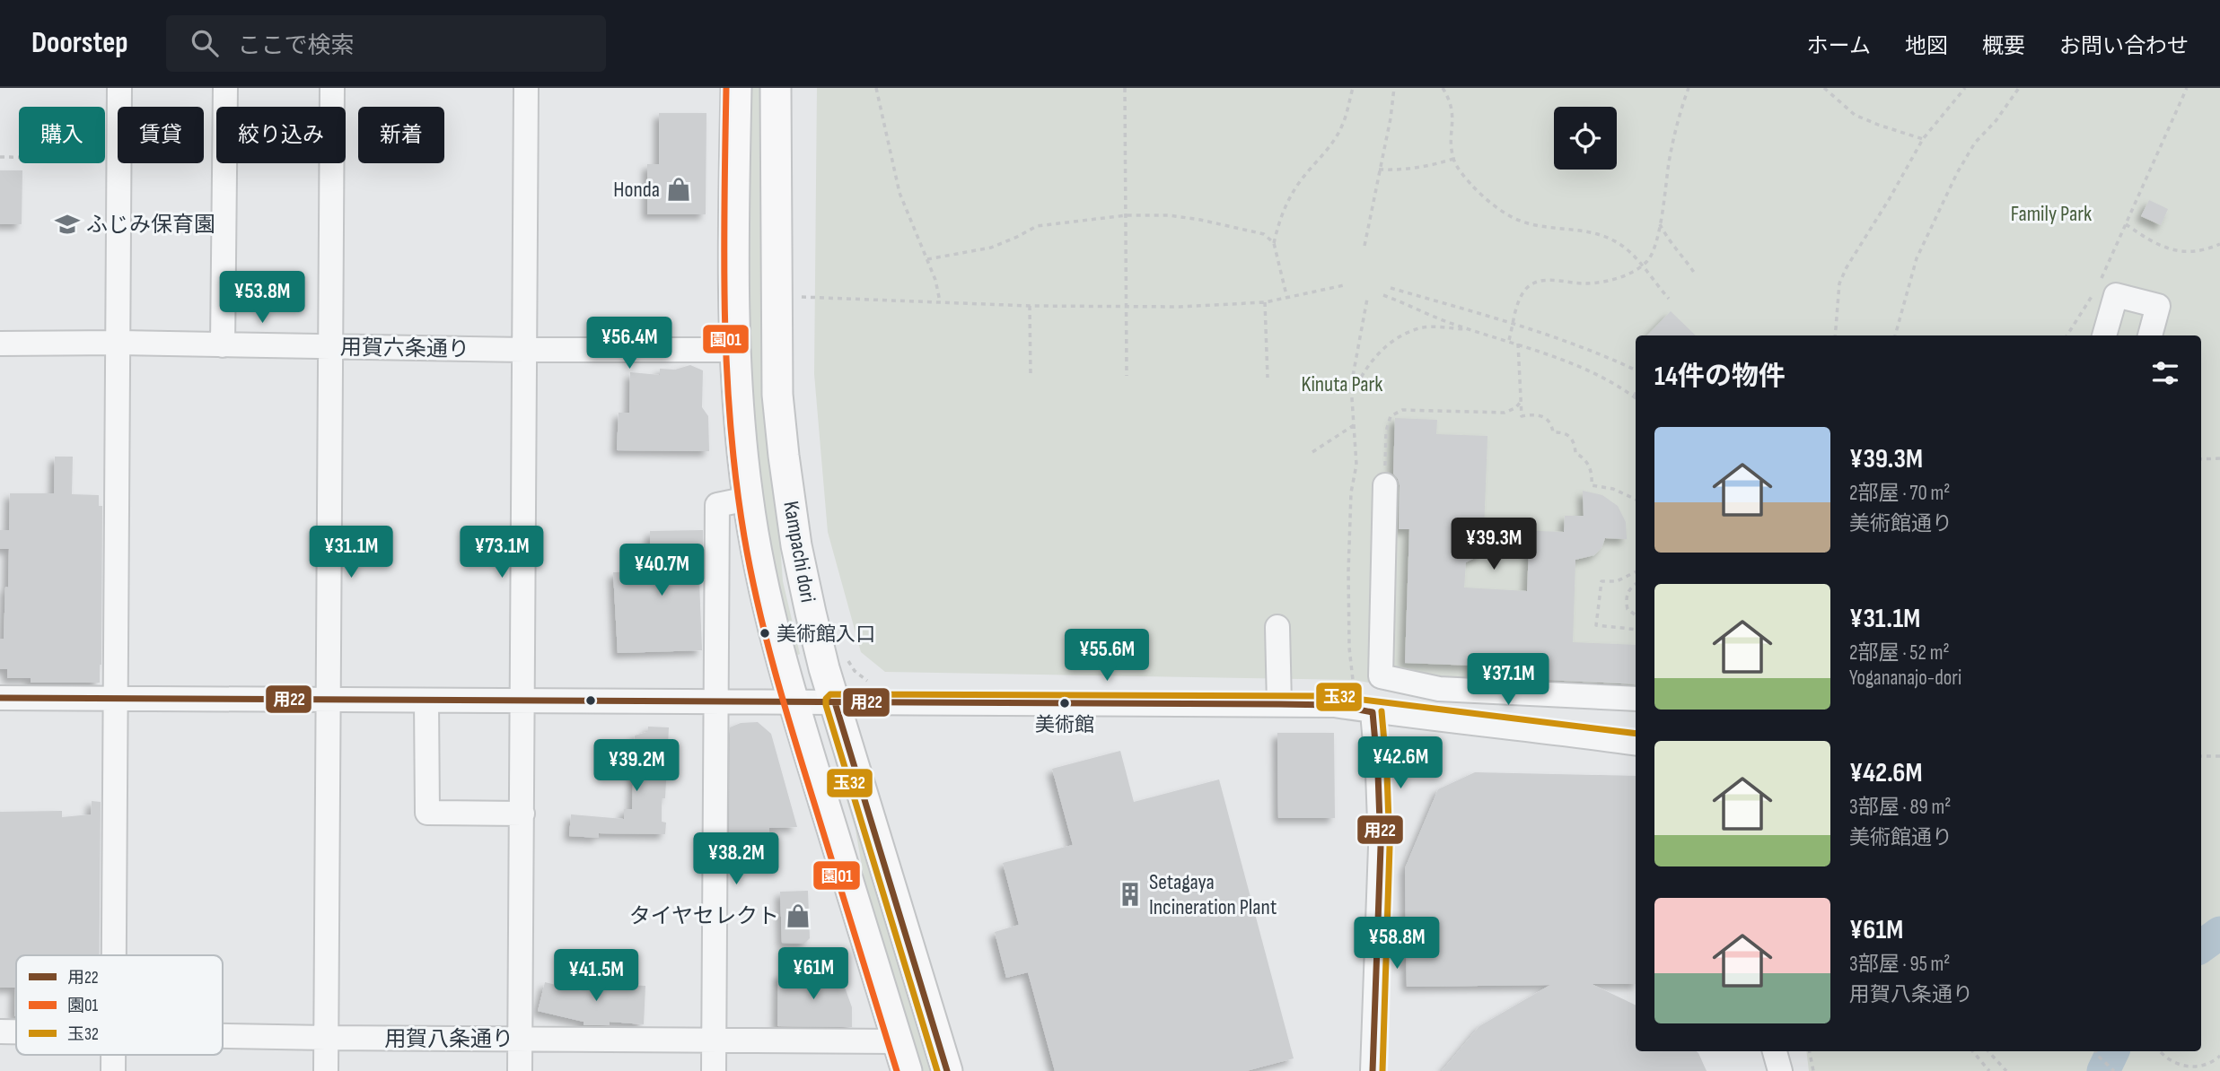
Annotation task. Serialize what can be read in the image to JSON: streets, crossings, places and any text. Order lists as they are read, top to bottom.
{
  "streets": {
    "main road": ["Kampachi dori"],
    "street": ["用賀六条通り", "用賀八条通り"]
  },
  "crossings": [
    ["用賀六条通り", "Kampachi dori"],
    ["Kampachi dori", "用賀八条通り"]
  ],
  "parks": ["Family Park", "Kinuta Park"],
  "places": {
    "shop": ["Honda", "タイヤセレクト"],
    "school or university": ["ふじみ保育園"],
    "other": ["美術館入口", "美術館"],
    "building": ["Setagaya Incineration Plant"]
  },
  "lines": ["transit line 園01", "transit line 玉32", "transit line 用22"],
  "legend": ["用22", "園01", "玉32"],
  "page": {
    "header": "Doorstep",
    "search": "ここで検索",
    "nav": [
      "ホーム",
      "地図",
      "概要",
      "お問い合わせ"
    ],
    "chip": [
      "購入",
      "賃貸",
      "絞り込み",
      "新着"
    ],
    "price": [
      "¥53.8M",
      "¥56.4M",
      "¥39.3M",
      "¥31.1M",
      "¥73.1M",
      "¥40.7M",
      "¥55.6M",
      "¥37.1M",
      "¥42.6M",
      "¥39.2M",
      "¥38.2M",
      "¥58.8M",
      "¥61M",
      "¥41.5M"
    ],
    "heading": "14件の物件",
    "list": [
      {
        "name": "¥39.3M",
        "note": "2部屋 · 70 m² · 美術館通り"
      },
      {
        "name": "¥31.1M",
        "note": "2部屋 · 52 m² · Yogananajo-dori"
      },
      {
        "name": "¥42.6M",
        "note": "3部屋 · 89 m² · 美術館通り"
      },
      {
        "name": "¥61M",
        "note": "3部屋 · 95 m² · 用賀八条通り"
      }
    ]
  }
}
